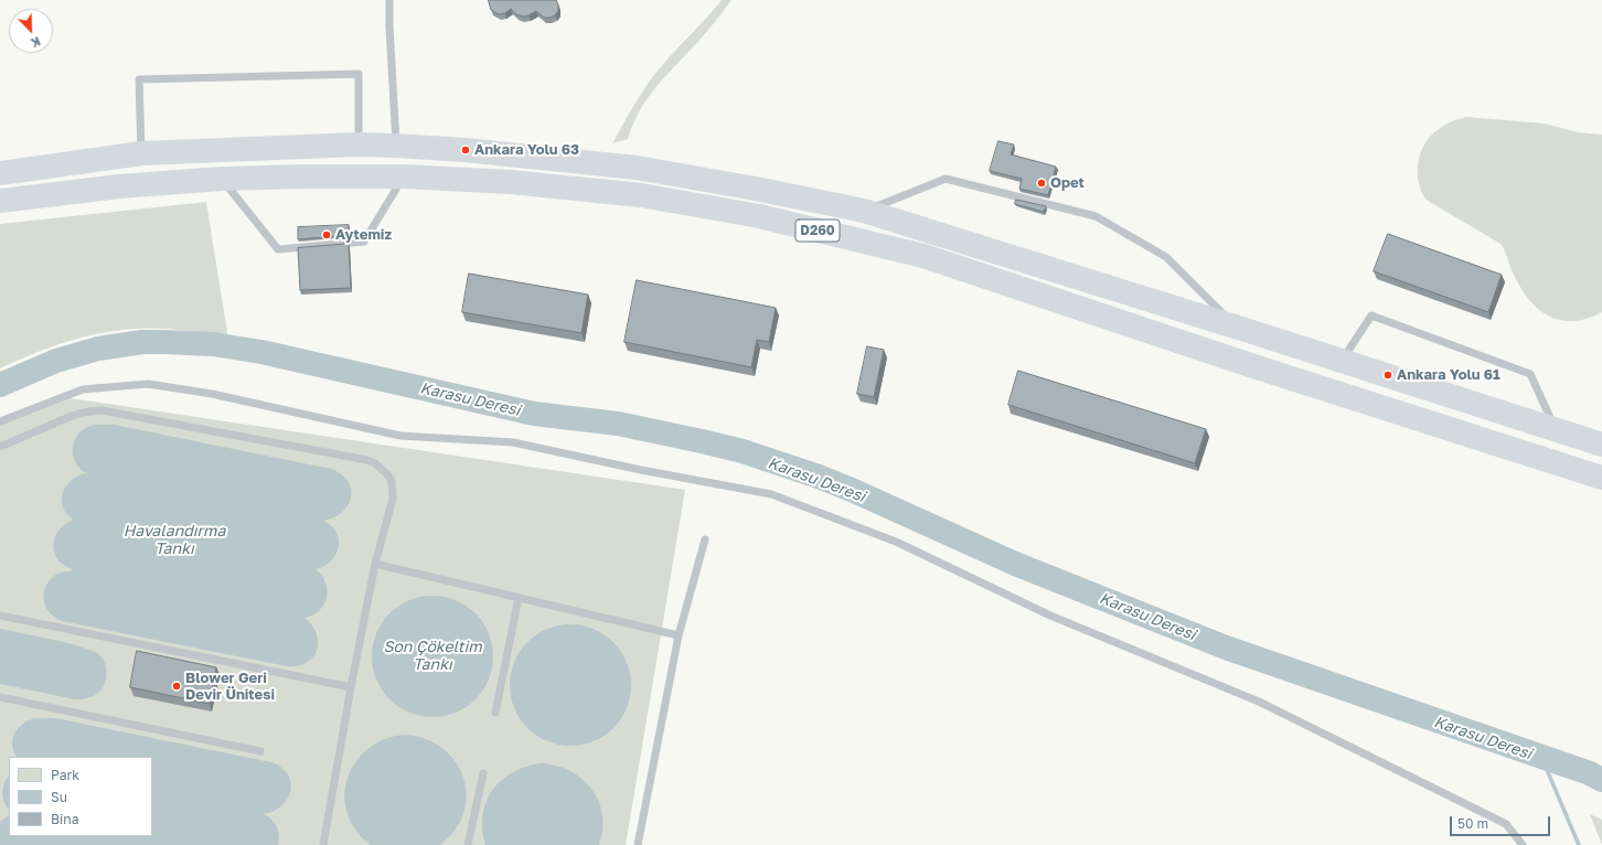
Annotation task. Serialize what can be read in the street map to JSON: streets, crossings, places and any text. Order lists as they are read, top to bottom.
{
  "streets": {
    "highway": ["D260"]
  },
  "water": ["Karasu Deresi", "Havalandırma Tankı", "Son Çökeltim Tankı"],
  "places": [
    "Ankara Yolu 63",
    "Opet",
    "Aytemiz",
    "Ankara Yolu 61",
    "Blower Geri Devir Ünitesi"
  ],
  "legend": ["Park", "Su", "Bina"],
  "scale_bar": "50 m",
  "north": "bottom right"
}
